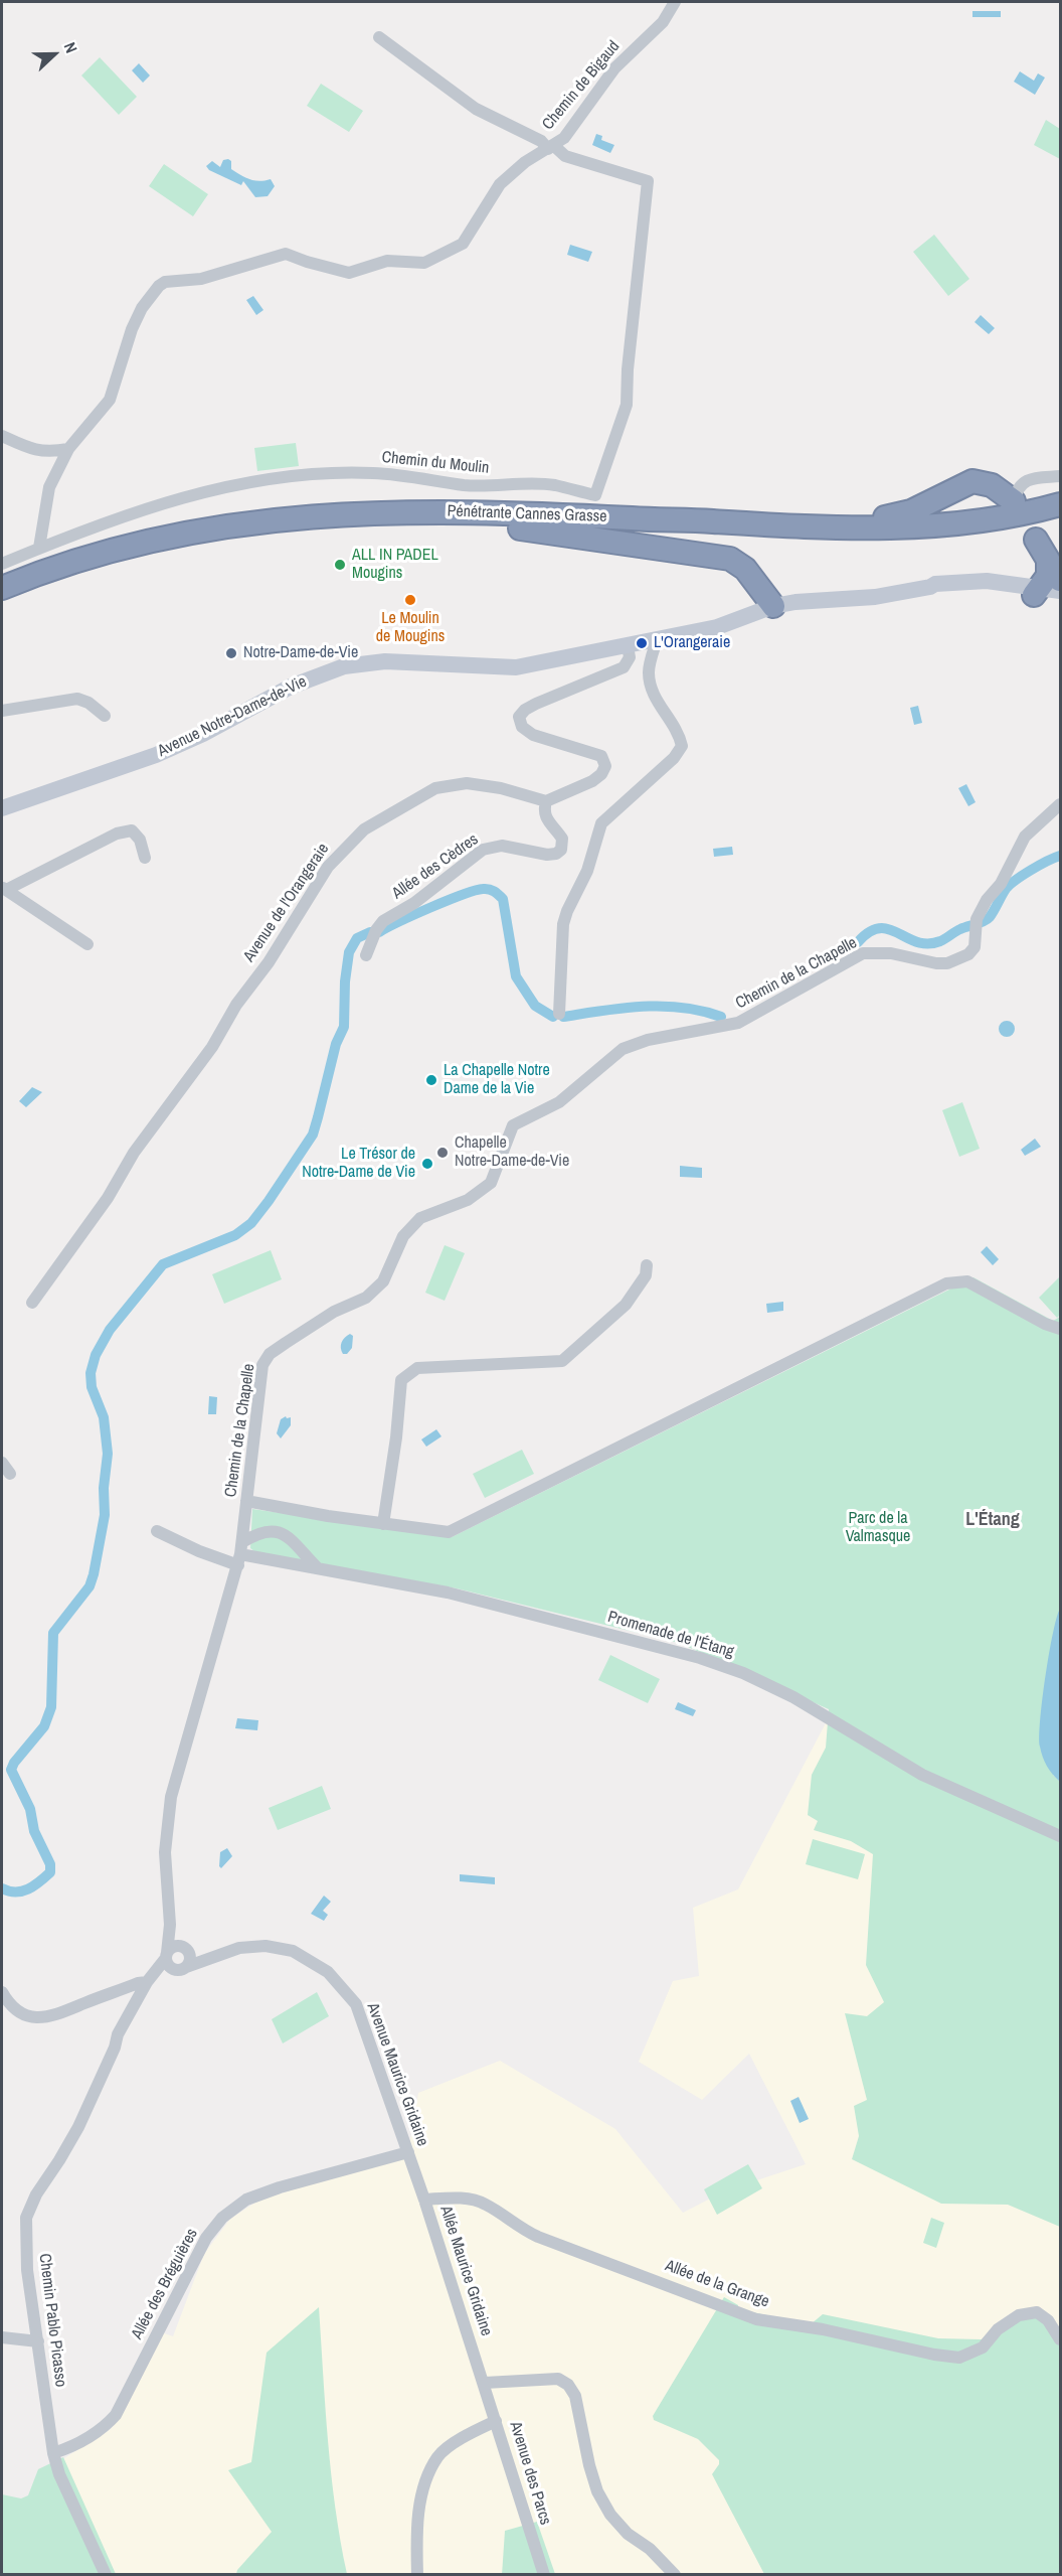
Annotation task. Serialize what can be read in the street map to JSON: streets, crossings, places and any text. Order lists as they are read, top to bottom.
{
  "streets": {
    "highway": ["Pénétrante Cannes Grasse"],
    "main road": ["Avenue Notre-Dame-de-Vie"],
    "street": [
      "Chemin de Bigaud",
      "Chemin du Moulin",
      "Allée des Cèdres",
      "Avenue de l'Orangeraie",
      "Chemin de la Chapelle",
      "Promenade de l'Étang",
      "Avenue Maurice Gridaine",
      "Allée Maurice Gridaine",
      "Allée des Bréguières",
      "Allée de la Grange",
      "Chemin Pablo Picasso",
      "Avenue des Parcs"
    ]
  },
  "crossings": [
    ["Chemin de Bigaud", "Chemin du Moulin"],
    ["Allée des Cèdres", "Avenue de l'Orangeraie"],
    ["Chemin de la Chapelle", "Promenade de l'Étang"],
    ["Chemin de la Chapelle", "Avenue Maurice Gridaine"],
    ["Chemin de la Chapelle", "Chemin Pablo Picasso"],
    ["Avenue Maurice Gridaine", "Allée Maurice Gridaine"],
    ["Avenue Maurice Gridaine", "Allée des Bréguières"],
    ["Avenue Maurice Gridaine", "Chemin Pablo Picasso"],
    ["Allée Maurice Gridaine", "Allée de la Grange"],
    ["Allée Maurice Gridaine", "Avenue des Parcs"],
    ["Allée des Bréguières", "Chemin Pablo Picasso"]
  ],
  "districts": ["L'Étang"],
  "parks": ["Parc de la Valmasque"],
  "places": [
    "ALL IN PADEL Mougins",
    "Le Moulin de Mougins",
    "L'Orangeraie",
    "Notre-Dame-de-Vie",
    "La Chapelle Notre Dame de la Vie",
    "Chapelle Notre-Dame-de-Vie",
    "Le Trésor de Notre-Dame de Vie"
  ],
  "north": "right"
}
